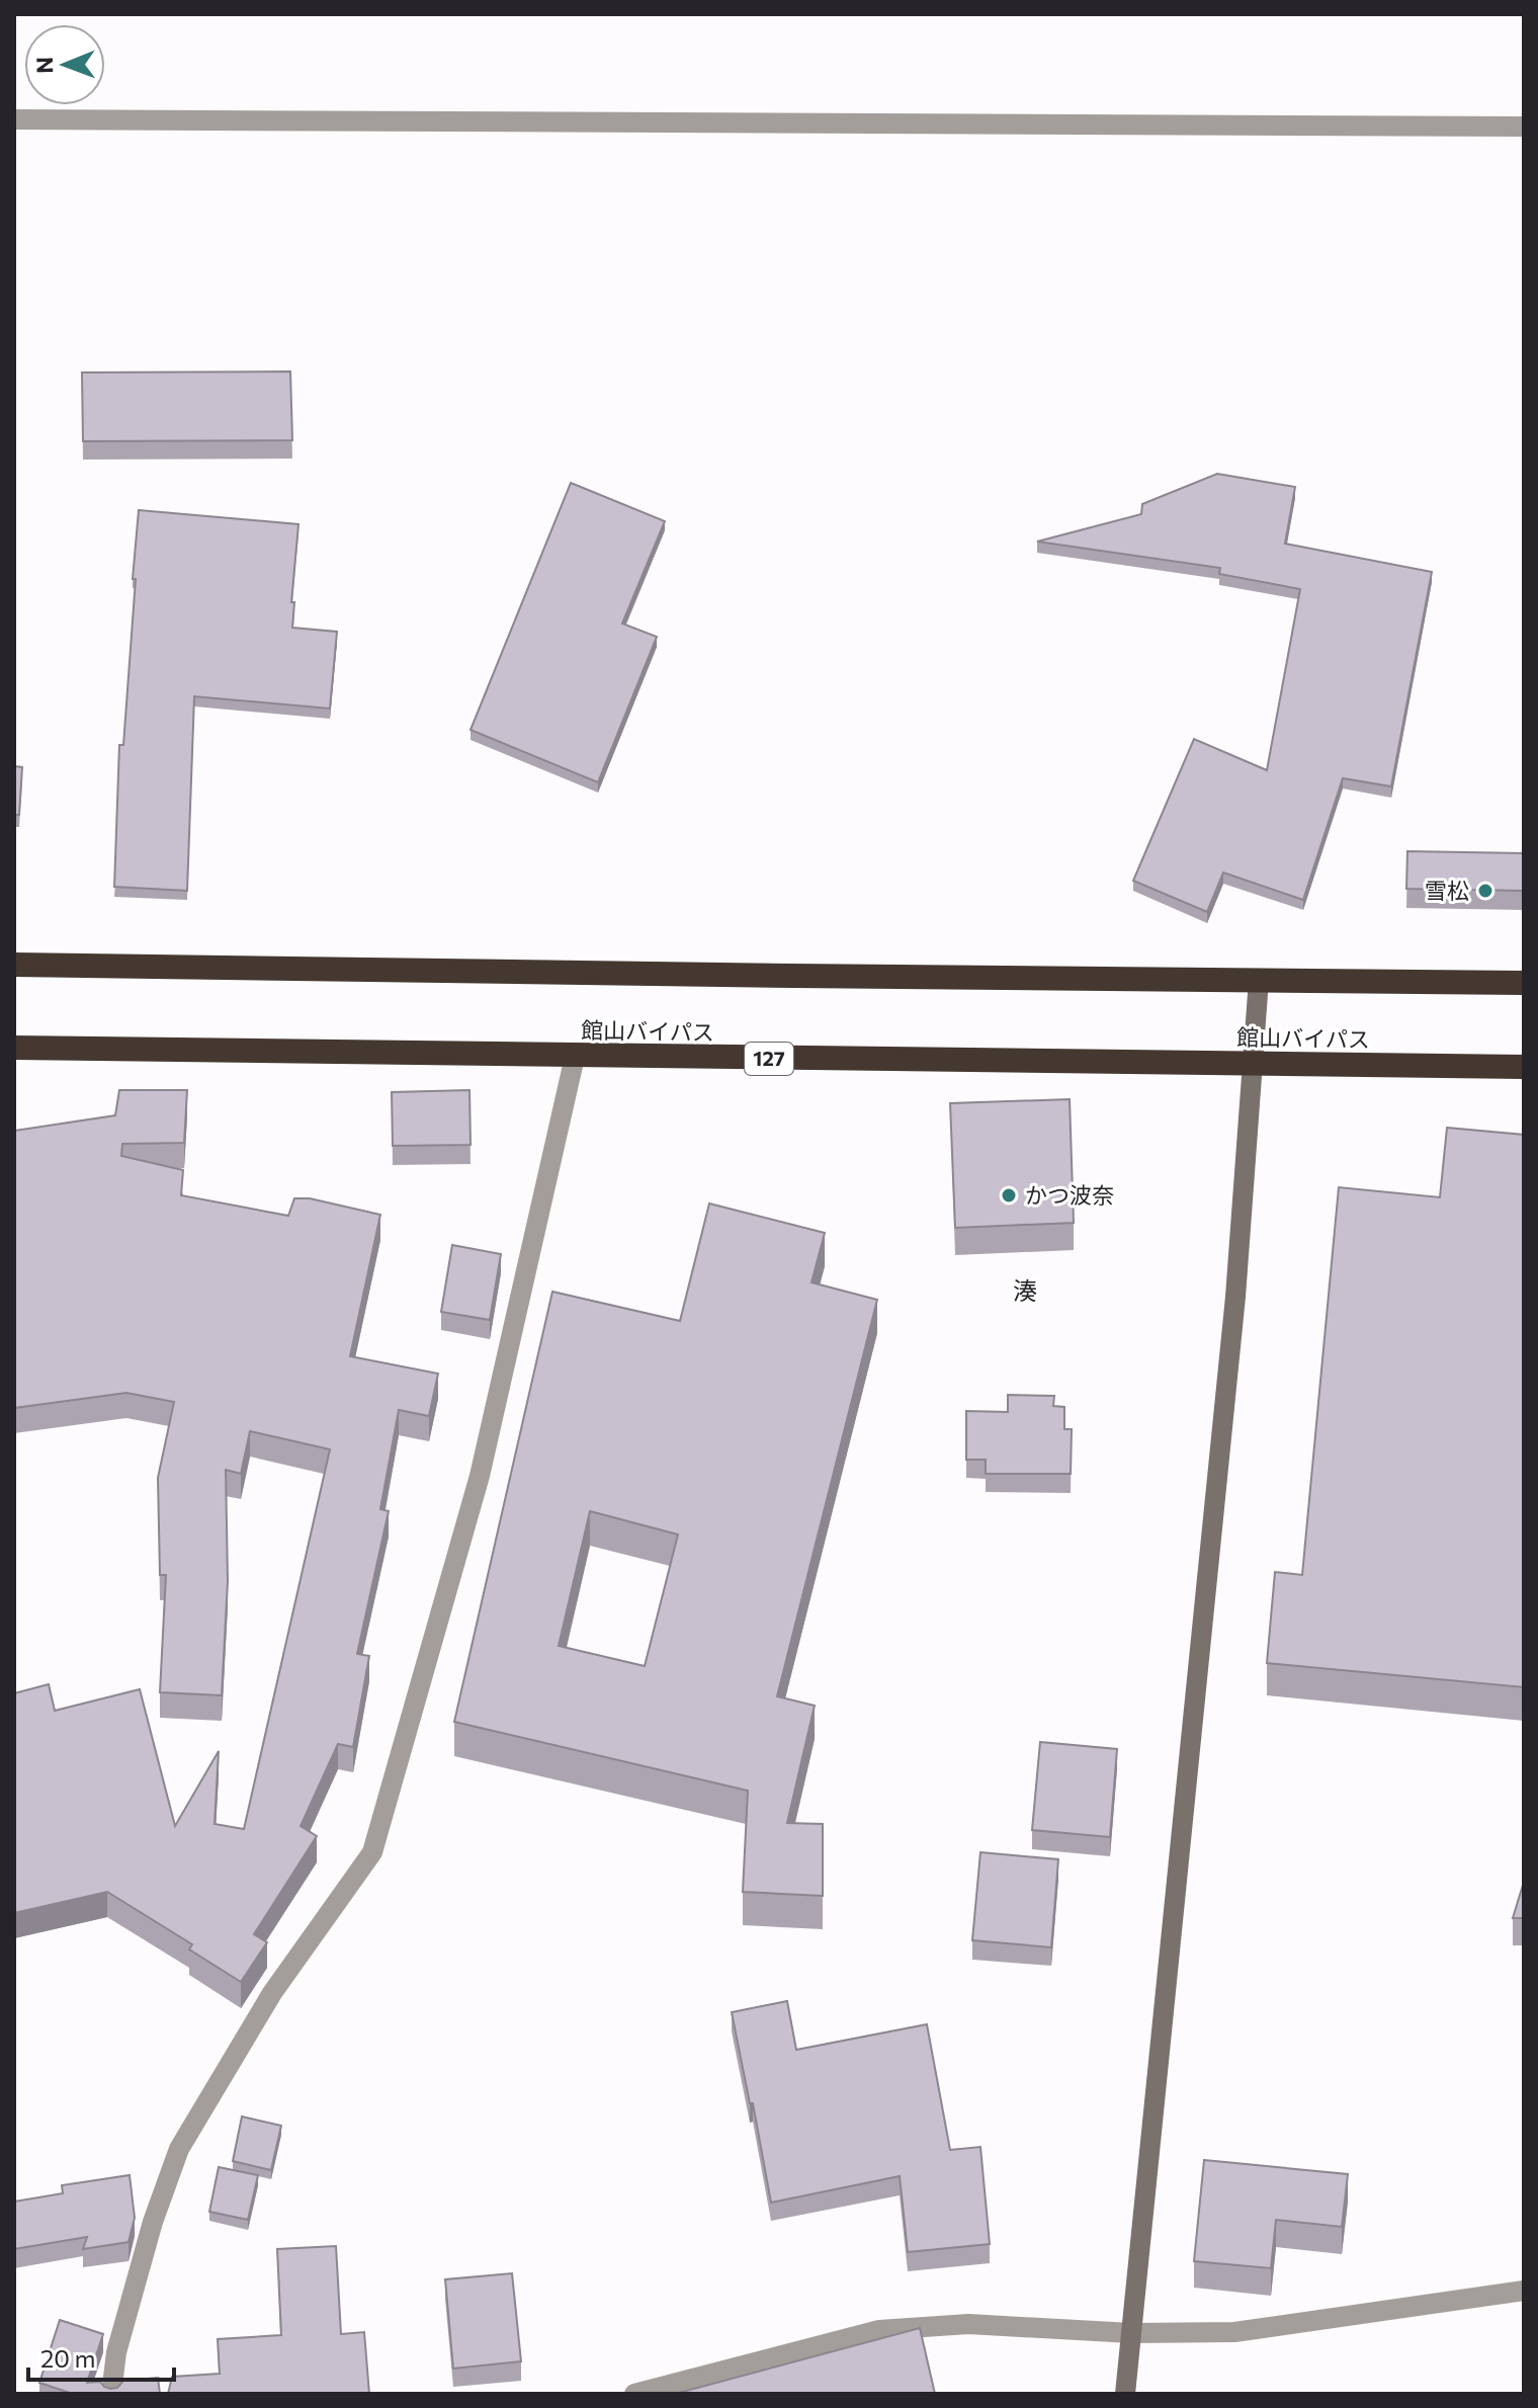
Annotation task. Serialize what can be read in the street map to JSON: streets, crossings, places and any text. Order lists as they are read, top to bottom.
{
  "streets": {
    "highway": ["館山バイパス", "127"]
  },
  "districts": ["湊"],
  "places": ["雪松", "かつ波奈"],
  "scale_bar": "20 m",
  "north": "left"
}
